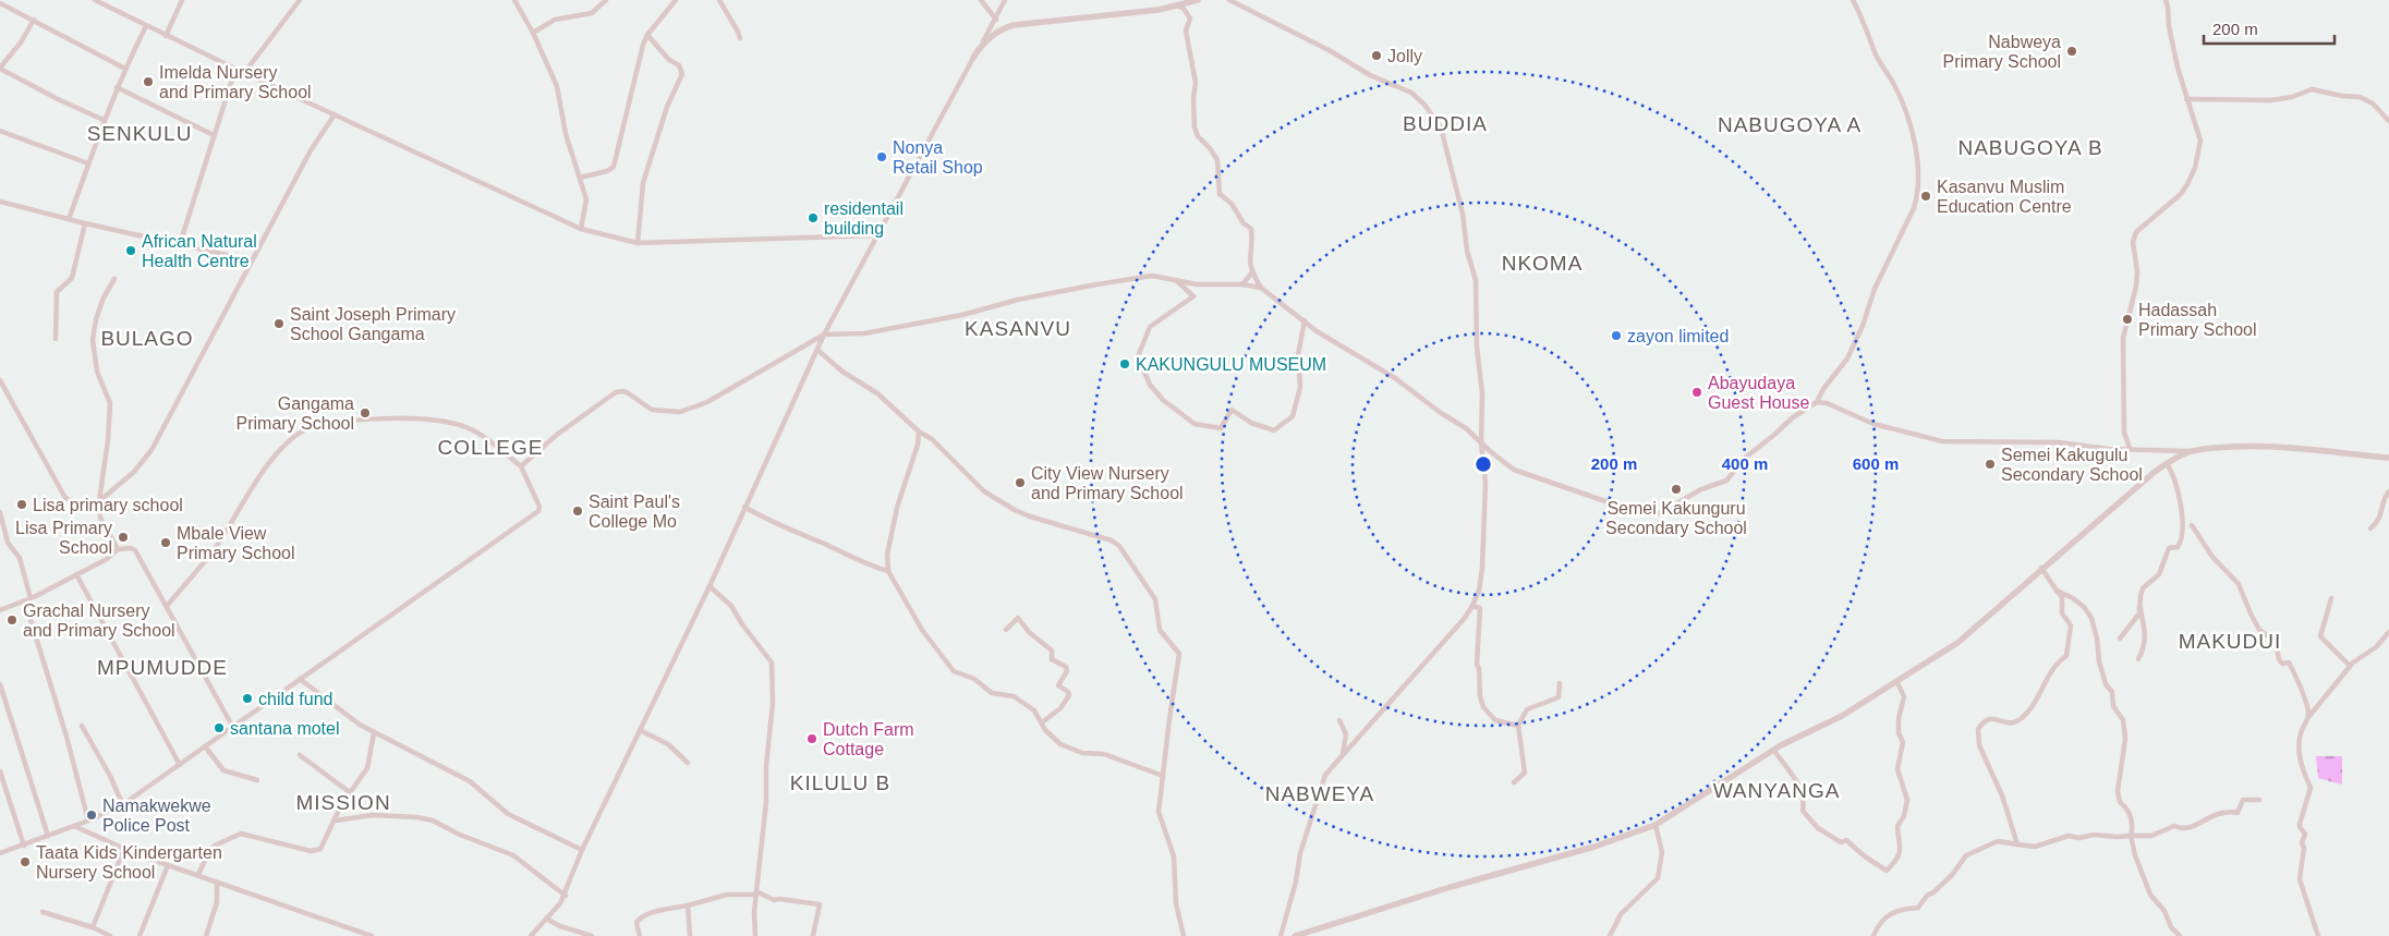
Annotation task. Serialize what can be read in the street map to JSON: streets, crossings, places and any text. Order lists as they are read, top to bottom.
{
  "districts": [
    "BUDDIA",
    "NABUGOYA A",
    "SENKULU",
    "NABUGOYA B",
    "NKOMA",
    "KASANVU",
    "BULAGO",
    "COLLEGE",
    "MAKUDUI",
    "MPUMUDDE",
    "KILULU B",
    "WANYANGA",
    "NABWEYA",
    "MISSION"
  ],
  "places": [
    "Nabweya Primary School",
    "Jolly",
    "Imelda Nursery and Primary School",
    "Nonya Retail Shop",
    "Kasanvu Muslim Education Centre",
    "residentail building",
    "African Natural Health Centre",
    "Hadassah Primary School",
    "Saint Joseph Primary School Gangama",
    "zayon limited",
    "KAKUNGULU MUSEUM",
    "Abayudaya Guest House",
    "Gangama Primary School",
    "Semei Kakugulu Secondary School",
    "City View Nursery and Primary School",
    "Semei Kakunguru Secondary School",
    "Lisa primary school",
    "Saint Paul's College Mo",
    "Lisa Primary School",
    "Mbale View Primary School",
    "Grachal Nursery and Primary School",
    "child fund",
    "santana motel",
    "Dutch Farm Cottage",
    "Namakwekwe Police Post",
    "Taata Kids Kindergarten Nursery School"
  ],
  "scale_bar": "200 m",
  "rings": ["200 m", "400 m", "600 m"]
}
